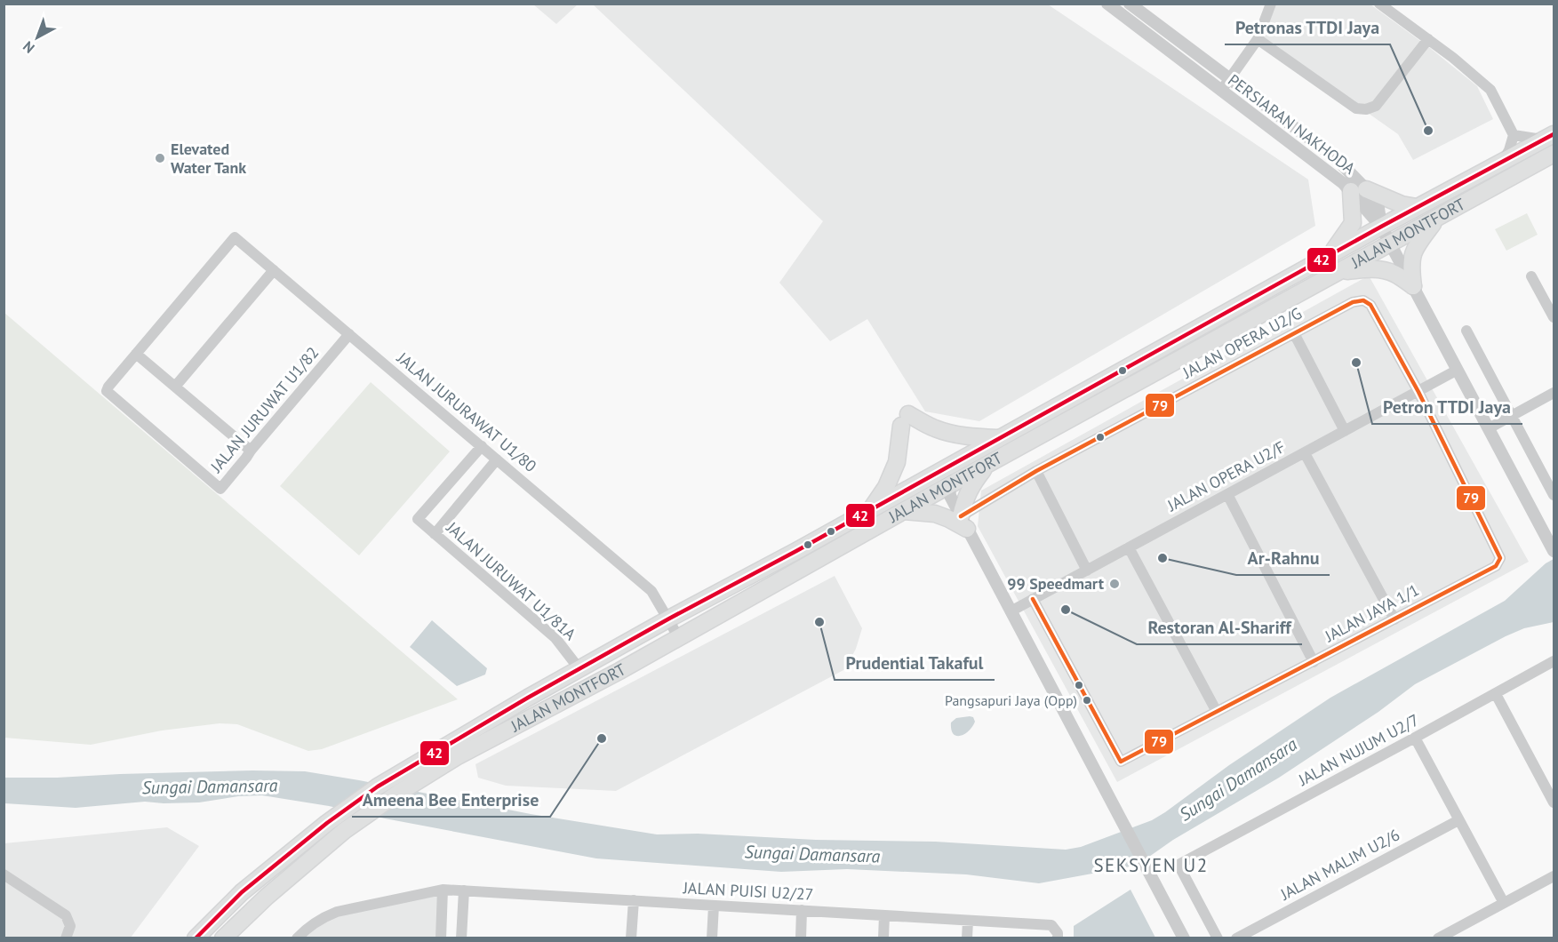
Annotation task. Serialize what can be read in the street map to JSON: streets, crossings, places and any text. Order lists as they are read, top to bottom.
{
  "streets": {
    "main road": ["JALAN MONTFORT"],
    "street": [
      "PERSIARAN NAKHODA",
      "JALAN OPERA U2/G",
      "JALAN JURUWAT U1/82",
      "JALAN JURURAWAT U1/80",
      "JALAN OPERA U2/F",
      "JALAN JURUWAT U1/81A",
      "JALAN JAYA 1/1",
      "JALAN NUJUM U2/7",
      "JALAN MALIM U2/6",
      "JALAN PUISI U2/27"
    ]
  },
  "crossings": [
    ["PERSIARAN NAKHODA", "JALAN MONTFORT"],
    ["PERSIARAN NAKHODA", "JALAN OPERA U2/F"],
    ["JALAN MONTFORT", "JALAN JURURAWAT U1/80"],
    ["JALAN MONTFORT", "JALAN JURUWAT U1/81A"],
    ["JALAN OPERA U2/G", "JALAN OPERA U2/F"],
    ["JALAN OPERA U2/G", "JALAN JAYA 1/1"],
    ["JALAN JURUWAT U1/82", "JALAN JURURAWAT U1/80"],
    ["JALAN JURURAWAT U1/80", "JALAN JURUWAT U1/81A"],
    ["JALAN OPERA U2/F", "JALAN JAYA 1/1"]
  ],
  "districts": ["SEKSYEN U2"],
  "water": ["Sungai Damansara"],
  "places": [
    "Petronas TTDI Jaya",
    "Elevated Water Tank",
    "Petron TTDI Jaya",
    "Ar-Rahnu",
    "99 Speedmart",
    "Restoran Al-Shariff",
    "Prudential Takaful",
    "Pangsapuri Jaya (Opp)",
    "Ameena Bee Enterprise"
  ],
  "lines": ["transit line 42", "transit line 79"],
  "north": "bottom left"
}
